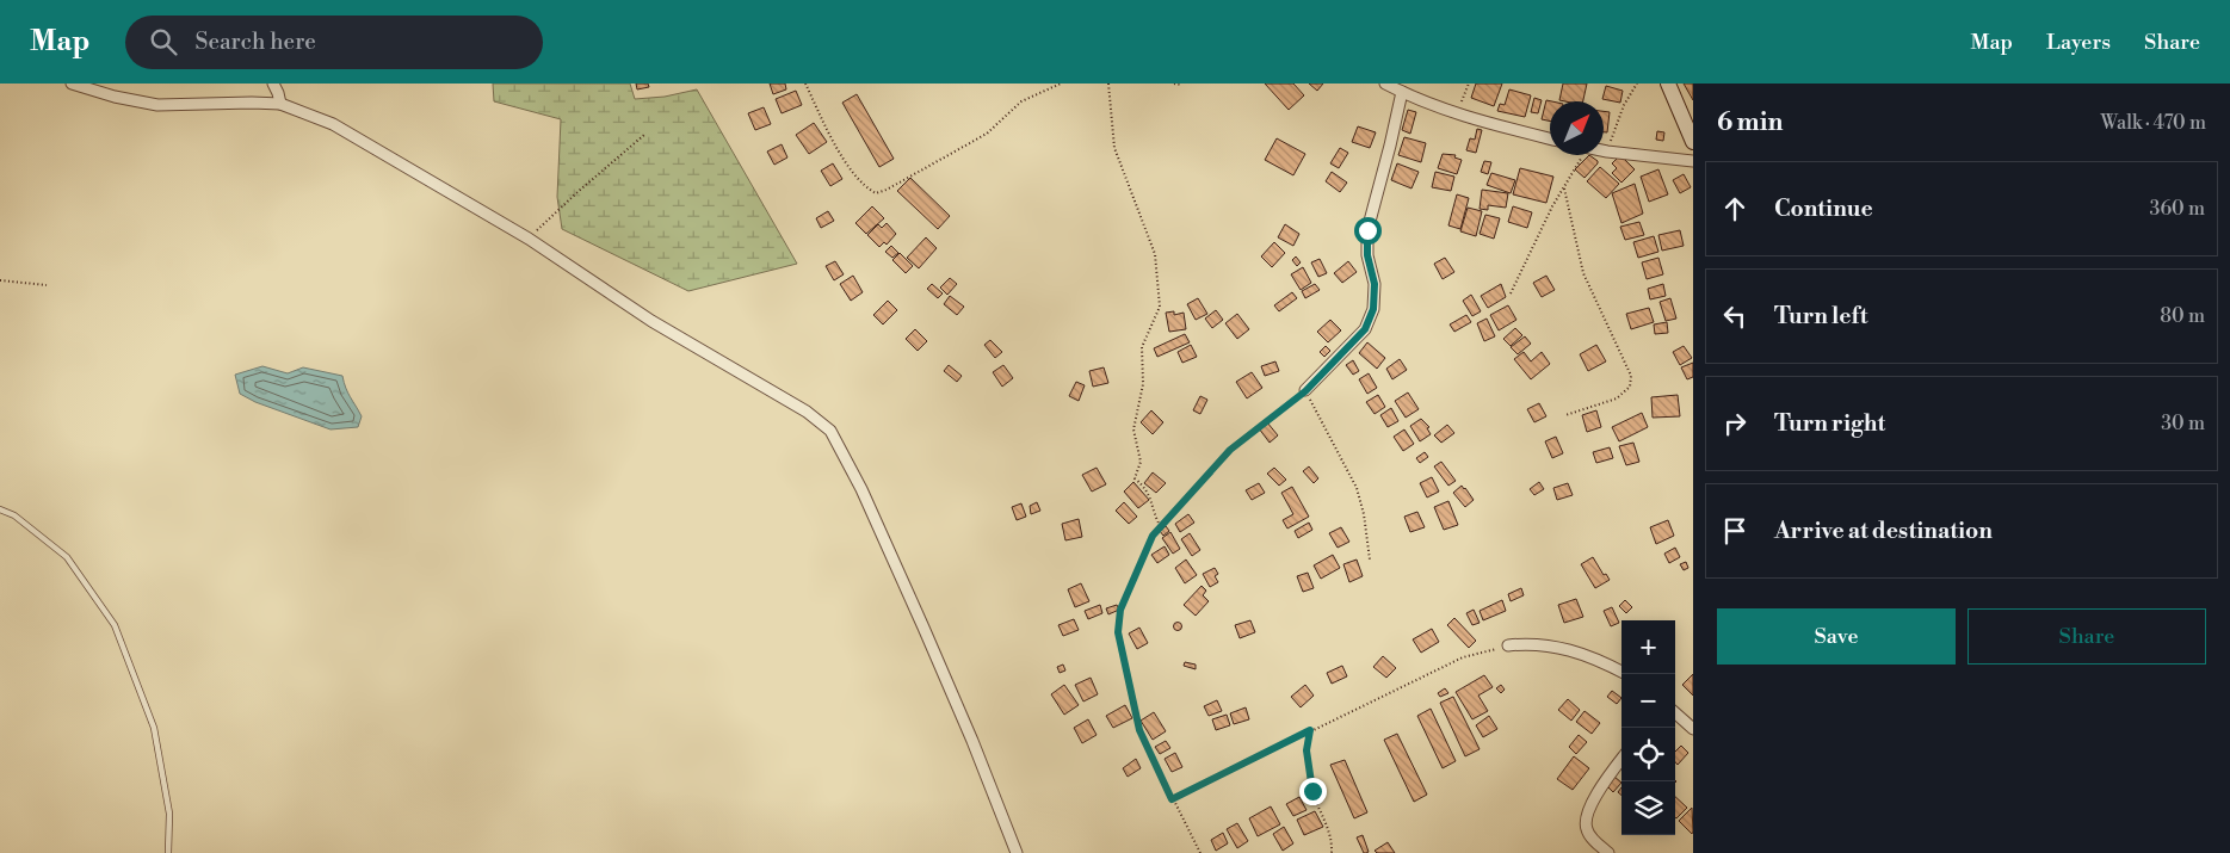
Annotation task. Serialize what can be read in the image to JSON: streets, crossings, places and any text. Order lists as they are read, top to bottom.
{
  "north": "top right",
  "page": {
    "header": "Map",
    "search": "Search here",
    "nav": ["Map", "Layers", "Share"],
    "heading": ["6 min", "Walk · 470 m"],
    "list": [
      ["Continue", "360 m"],
      ["Turn left", "80 m"],
      ["Turn right", "30 m"],
      "Arrive at destination"
    ],
    "buttons": ["Save", "Share"],
    "map_buttons": ["+", "−"]
  }
}
